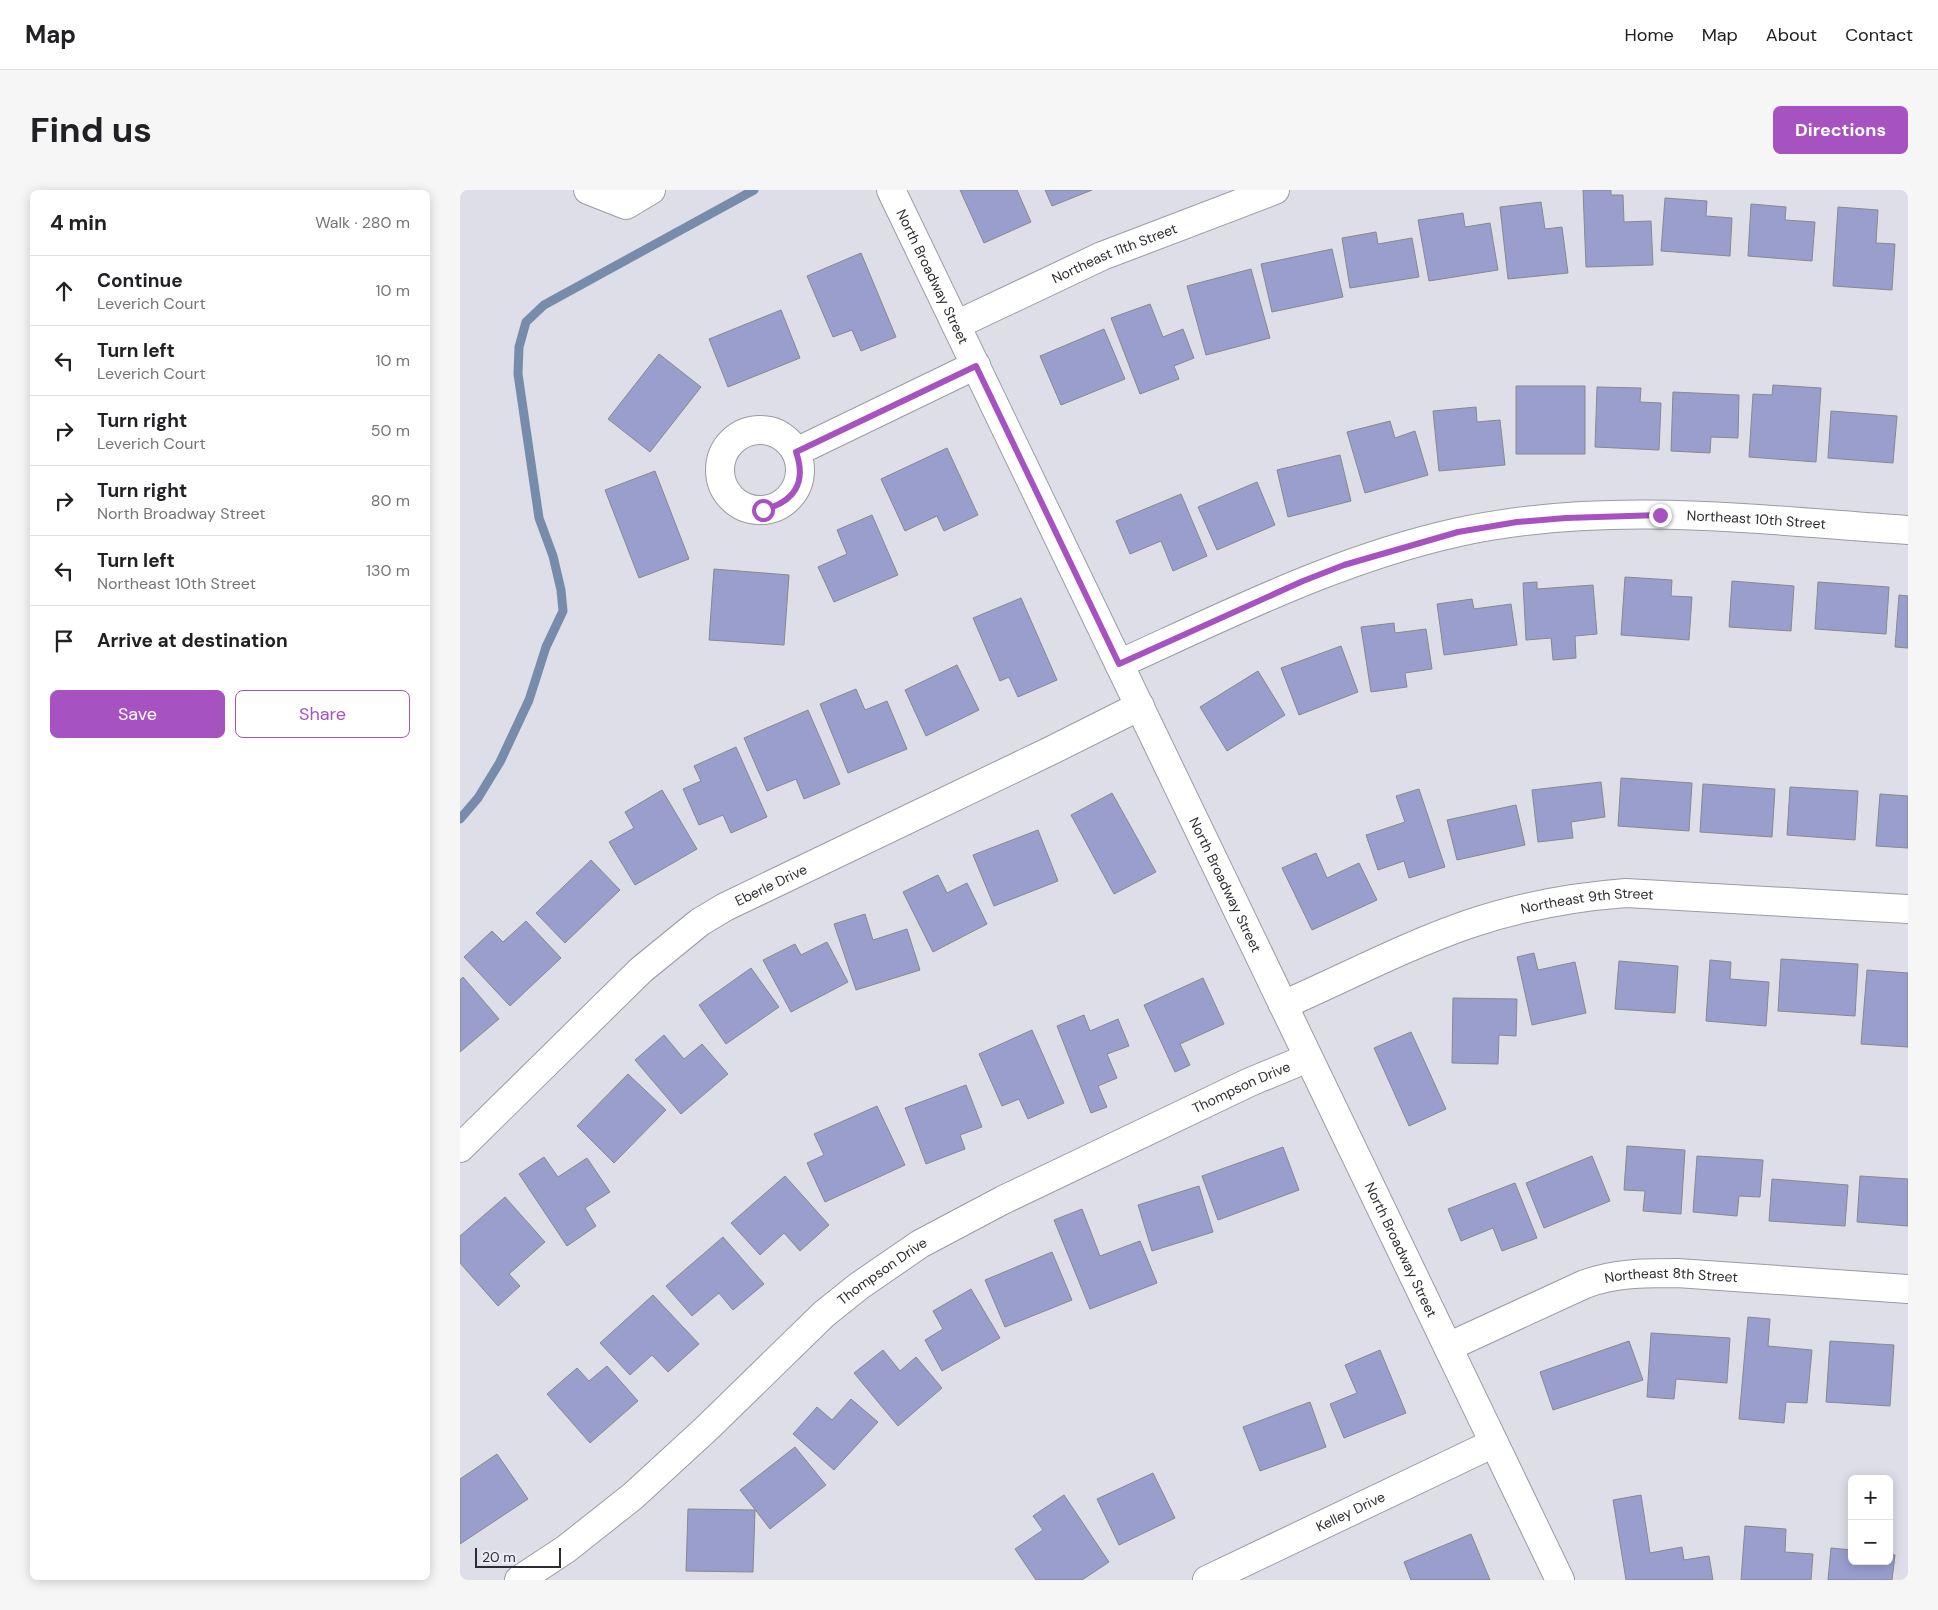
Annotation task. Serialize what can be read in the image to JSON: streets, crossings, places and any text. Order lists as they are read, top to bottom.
{
  "streets": {
    "street": [
      "Northeast 11th Street",
      "North Broadway Street",
      "Northeast 10th Street",
      "Eberle Drive",
      "Northeast 9th Street",
      "Thompson Drive",
      "Northeast 8th Street",
      "Kelley Drive"
    ]
  },
  "crossings": [
    ["Northeast 11th Street", "North Broadway Street"],
    ["North Broadway Street", "Northeast 10th Street"],
    ["North Broadway Street", "Eberle Drive"],
    ["North Broadway Street", "Northeast 9th Street"],
    ["North Broadway Street", "Thompson Drive"],
    ["North Broadway Street", "Northeast 8th Street"],
    ["North Broadway Street", "Kelley Drive"]
  ],
  "scale_bar": "20 m",
  "page": {
    "header": "Map",
    "nav": [
      "Home",
      "Map",
      "About",
      "Contact"
    ],
    "buttons": [
      "Directions",
      ["Save", "Share"]
    ],
    "title": "Find us",
    "heading": ["4 min", "Walk · 280 m"],
    "list": [
      ["Continue", "Leverich Court", "10 m"],
      ["Turn left", "Leverich Court", "10 m"],
      ["Turn right", "Leverich Court", "50 m"],
      ["Turn right", "North Broadway Street", "80 m"],
      ["Turn left", "Northeast 10th Street", "130 m"],
      "Arrive at destination"
    ],
    "map_buttons": ["+", "−"],
    "scale": "20 m"
  }
}
